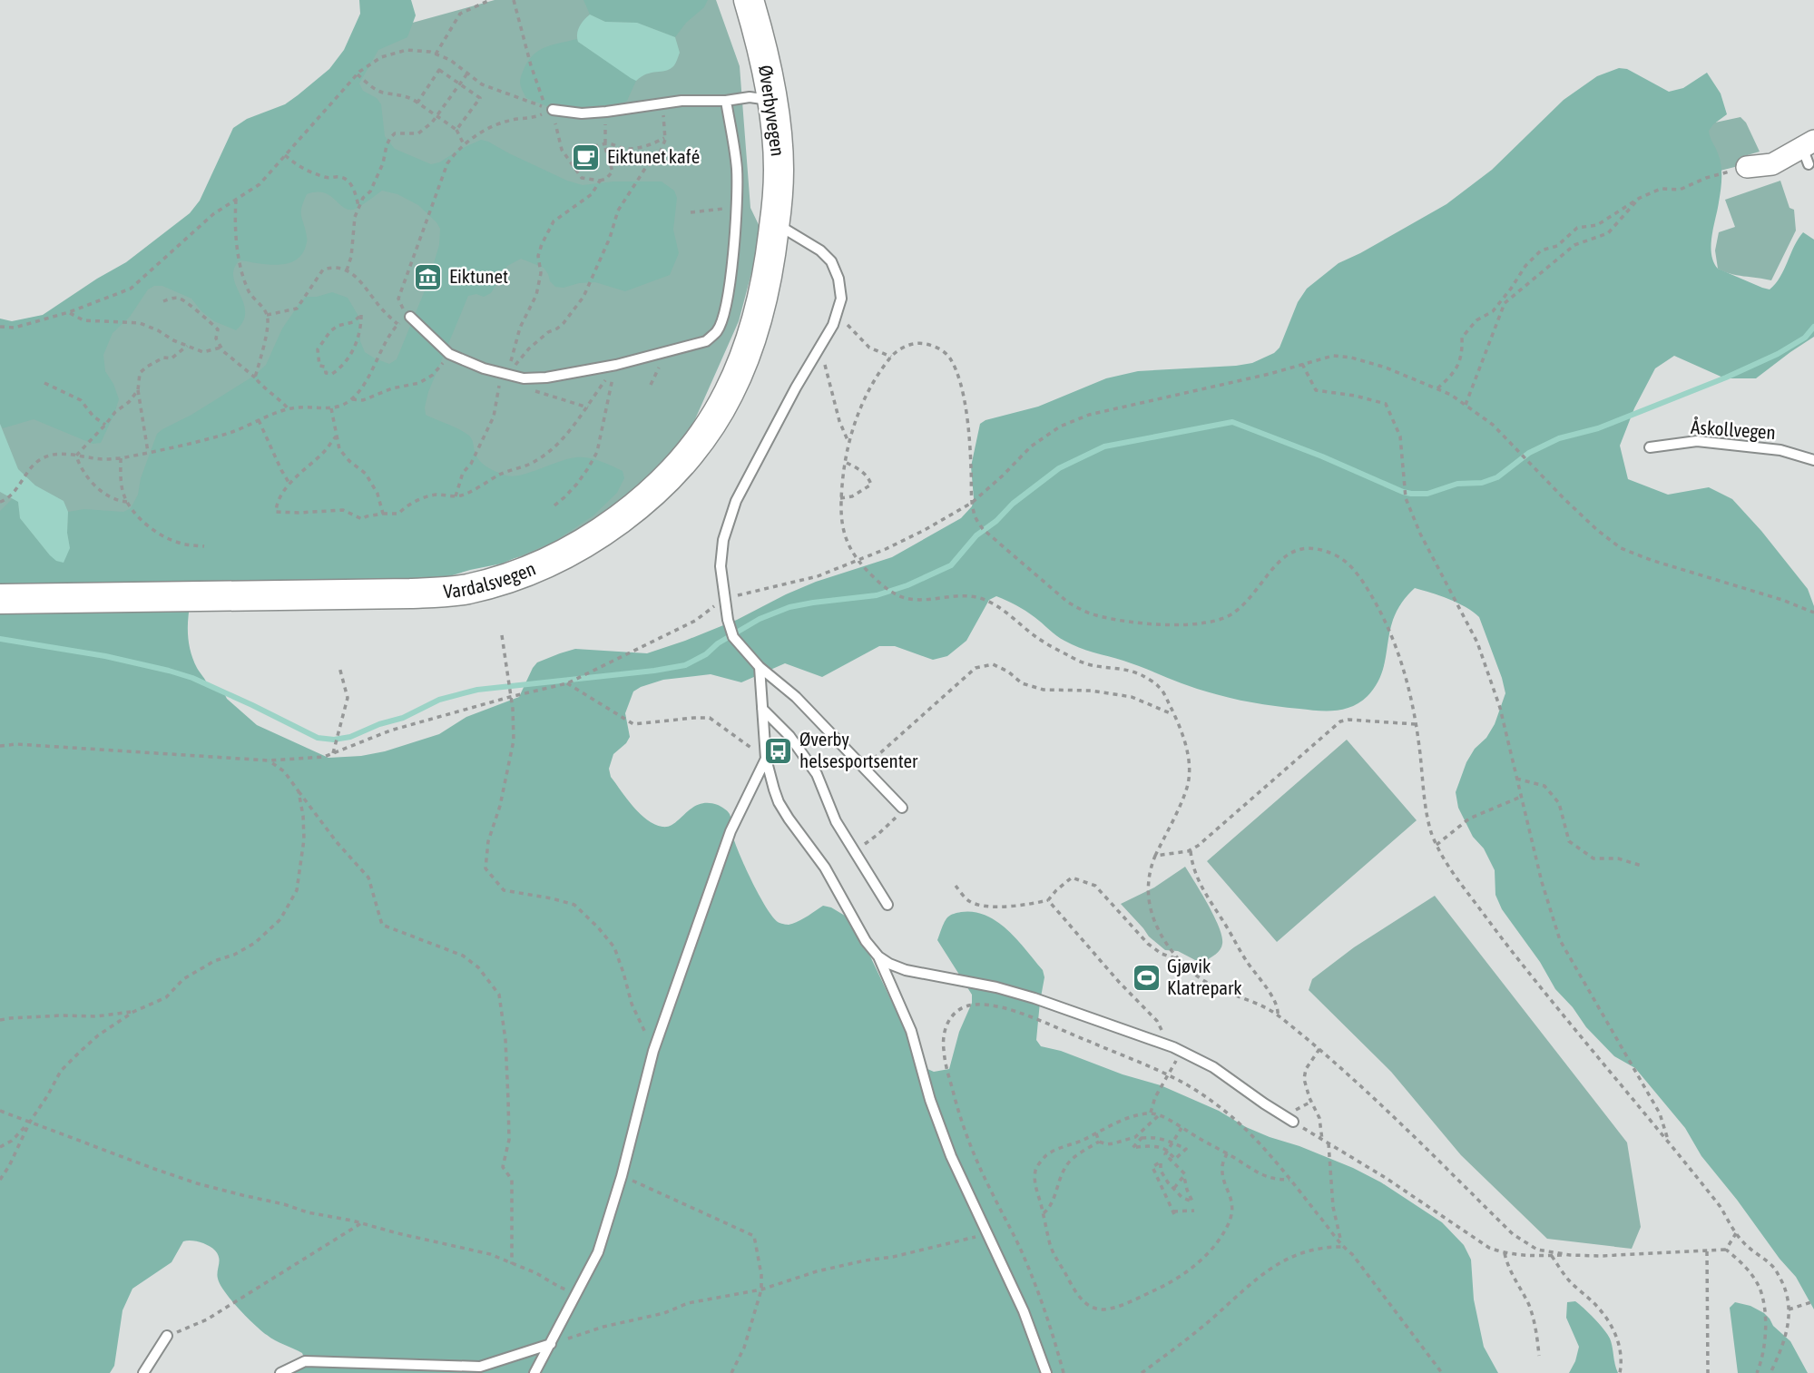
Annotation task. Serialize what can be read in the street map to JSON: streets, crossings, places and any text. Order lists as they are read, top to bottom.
{
  "streets": {
    "main road": ["Øverbyvegen", "Vardalsvegen"],
    "lane": ["Åskollvegen"]
  },
  "crossings": [
    ["Øverbyvegen", "Vardalsvegen"]
  ],
  "places": {
    "cafe": ["Eiktunet kafé"],
    "museum": ["Eiktunet"],
    "bus stop": ["Øverby helsesportsenter"],
    "sports": ["Gjøvik Klatrepark"]
  }
}
